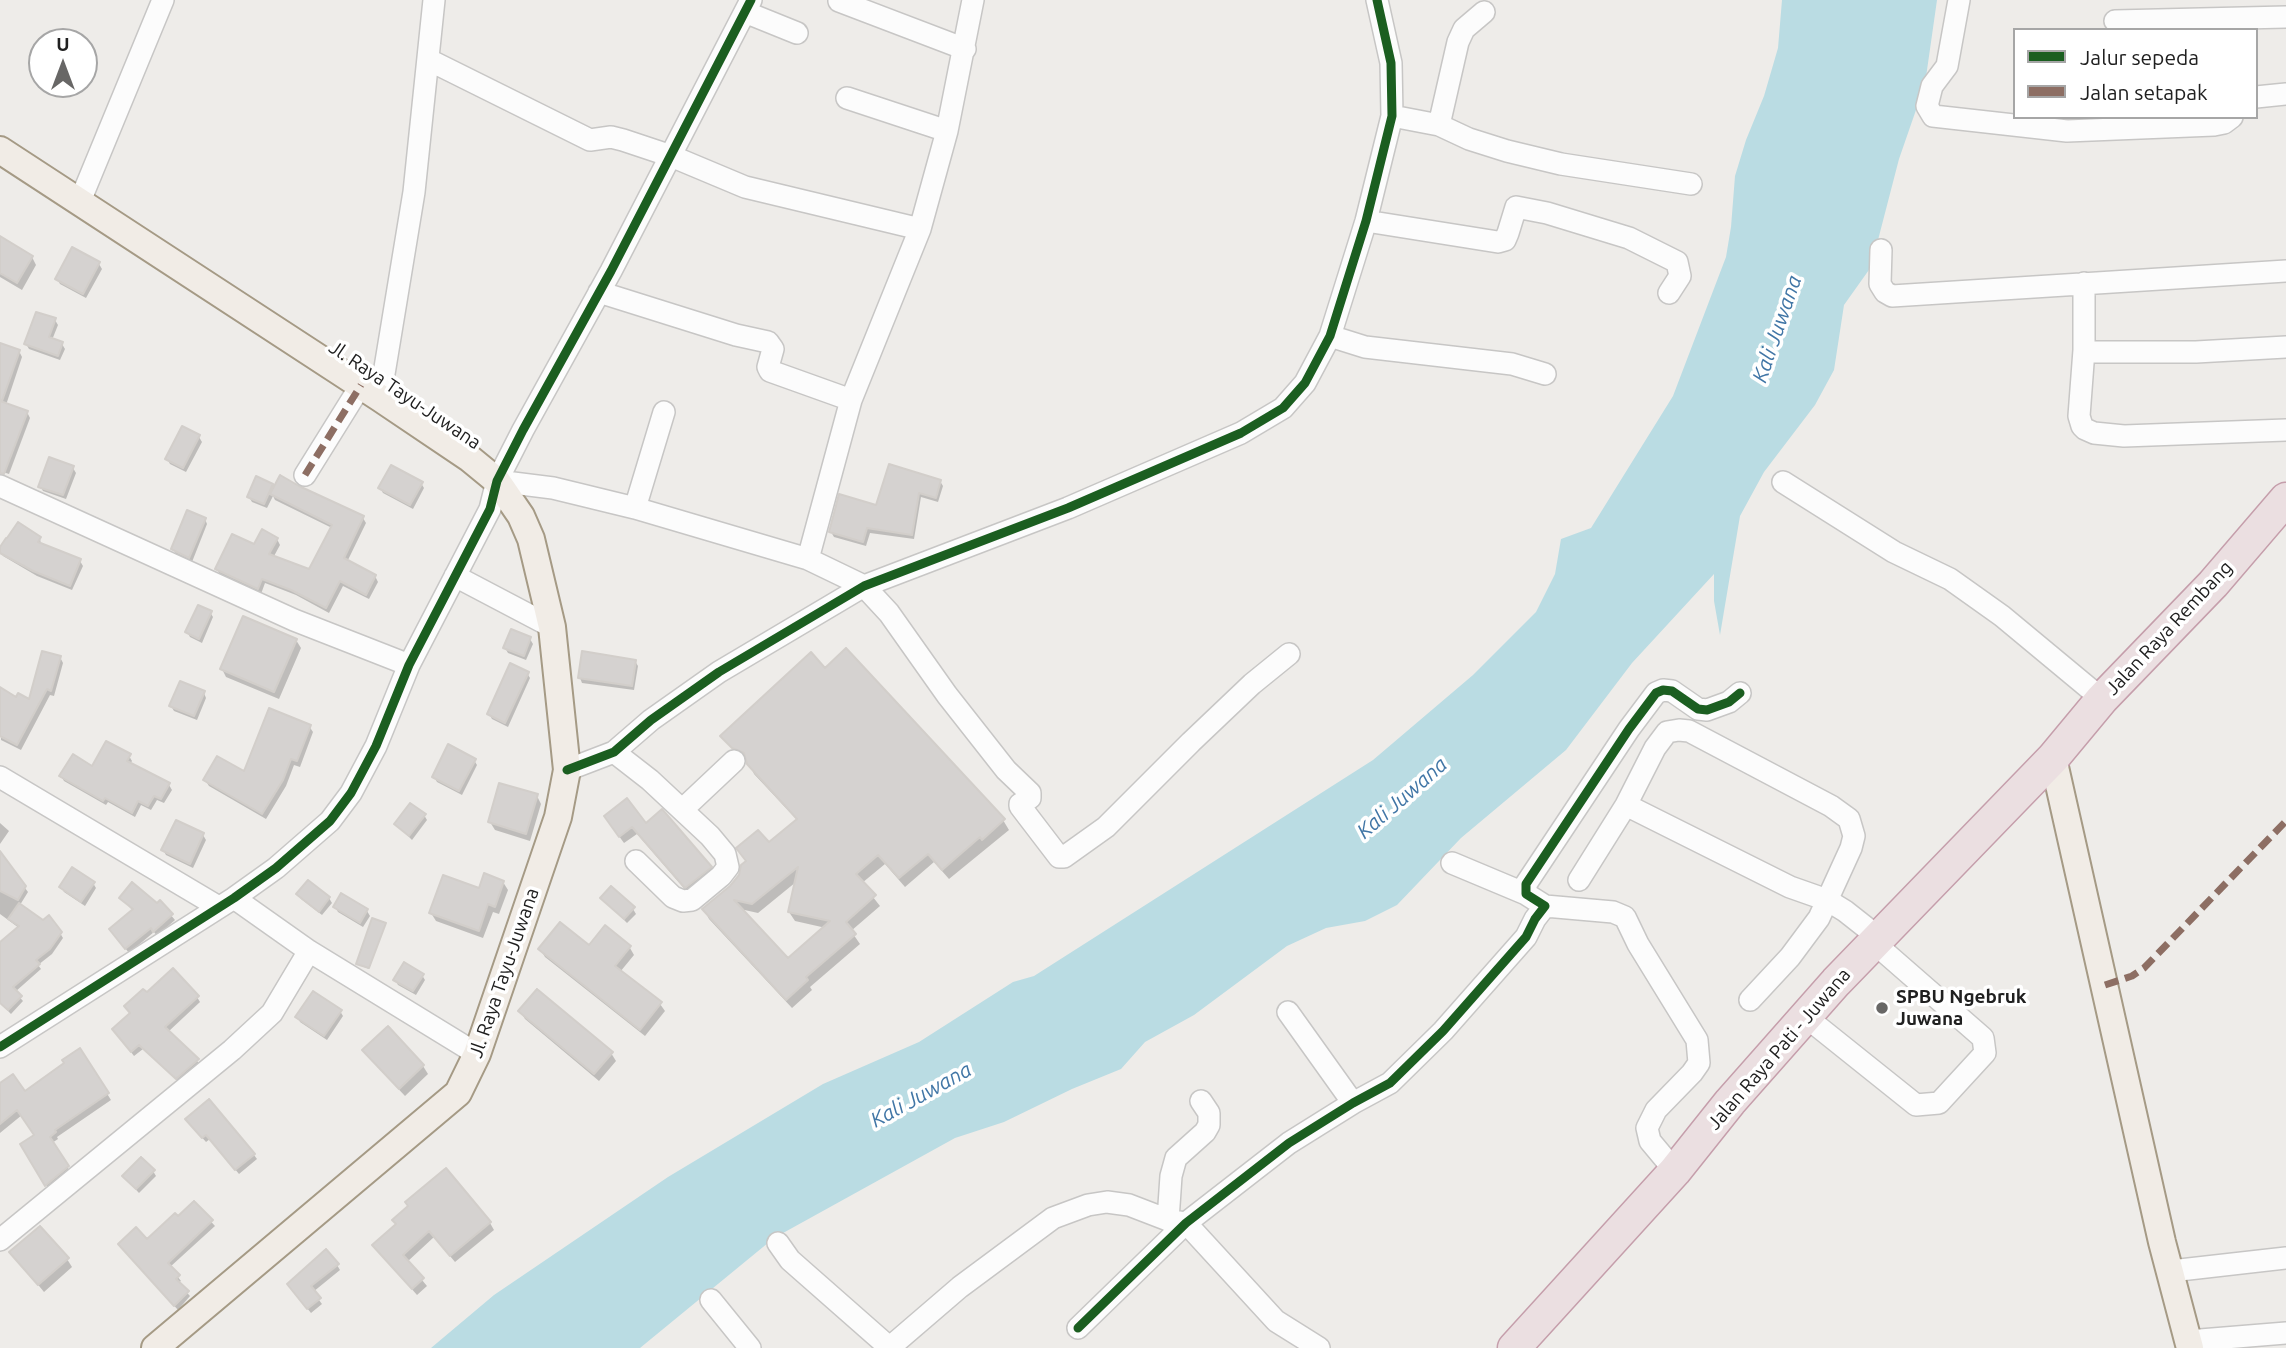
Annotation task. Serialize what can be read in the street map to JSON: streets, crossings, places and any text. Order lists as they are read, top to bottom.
{
  "streets": {
    "highway": ["Jalan Raya Rembang", "Jalan Raya Pati - Juwana"],
    "main road": ["Jl. Raya Tayu-Juwana"]
  },
  "crossings": [
    ["Jalan Raya Rembang", "Jalan Raya Pati - Juwana"]
  ],
  "water": ["Kali Juwana"],
  "places": ["SPBU Ngebruk Juwana"],
  "legend": ["Jalur sepeda", "Jalan setapak"],
  "north": "top"
}
